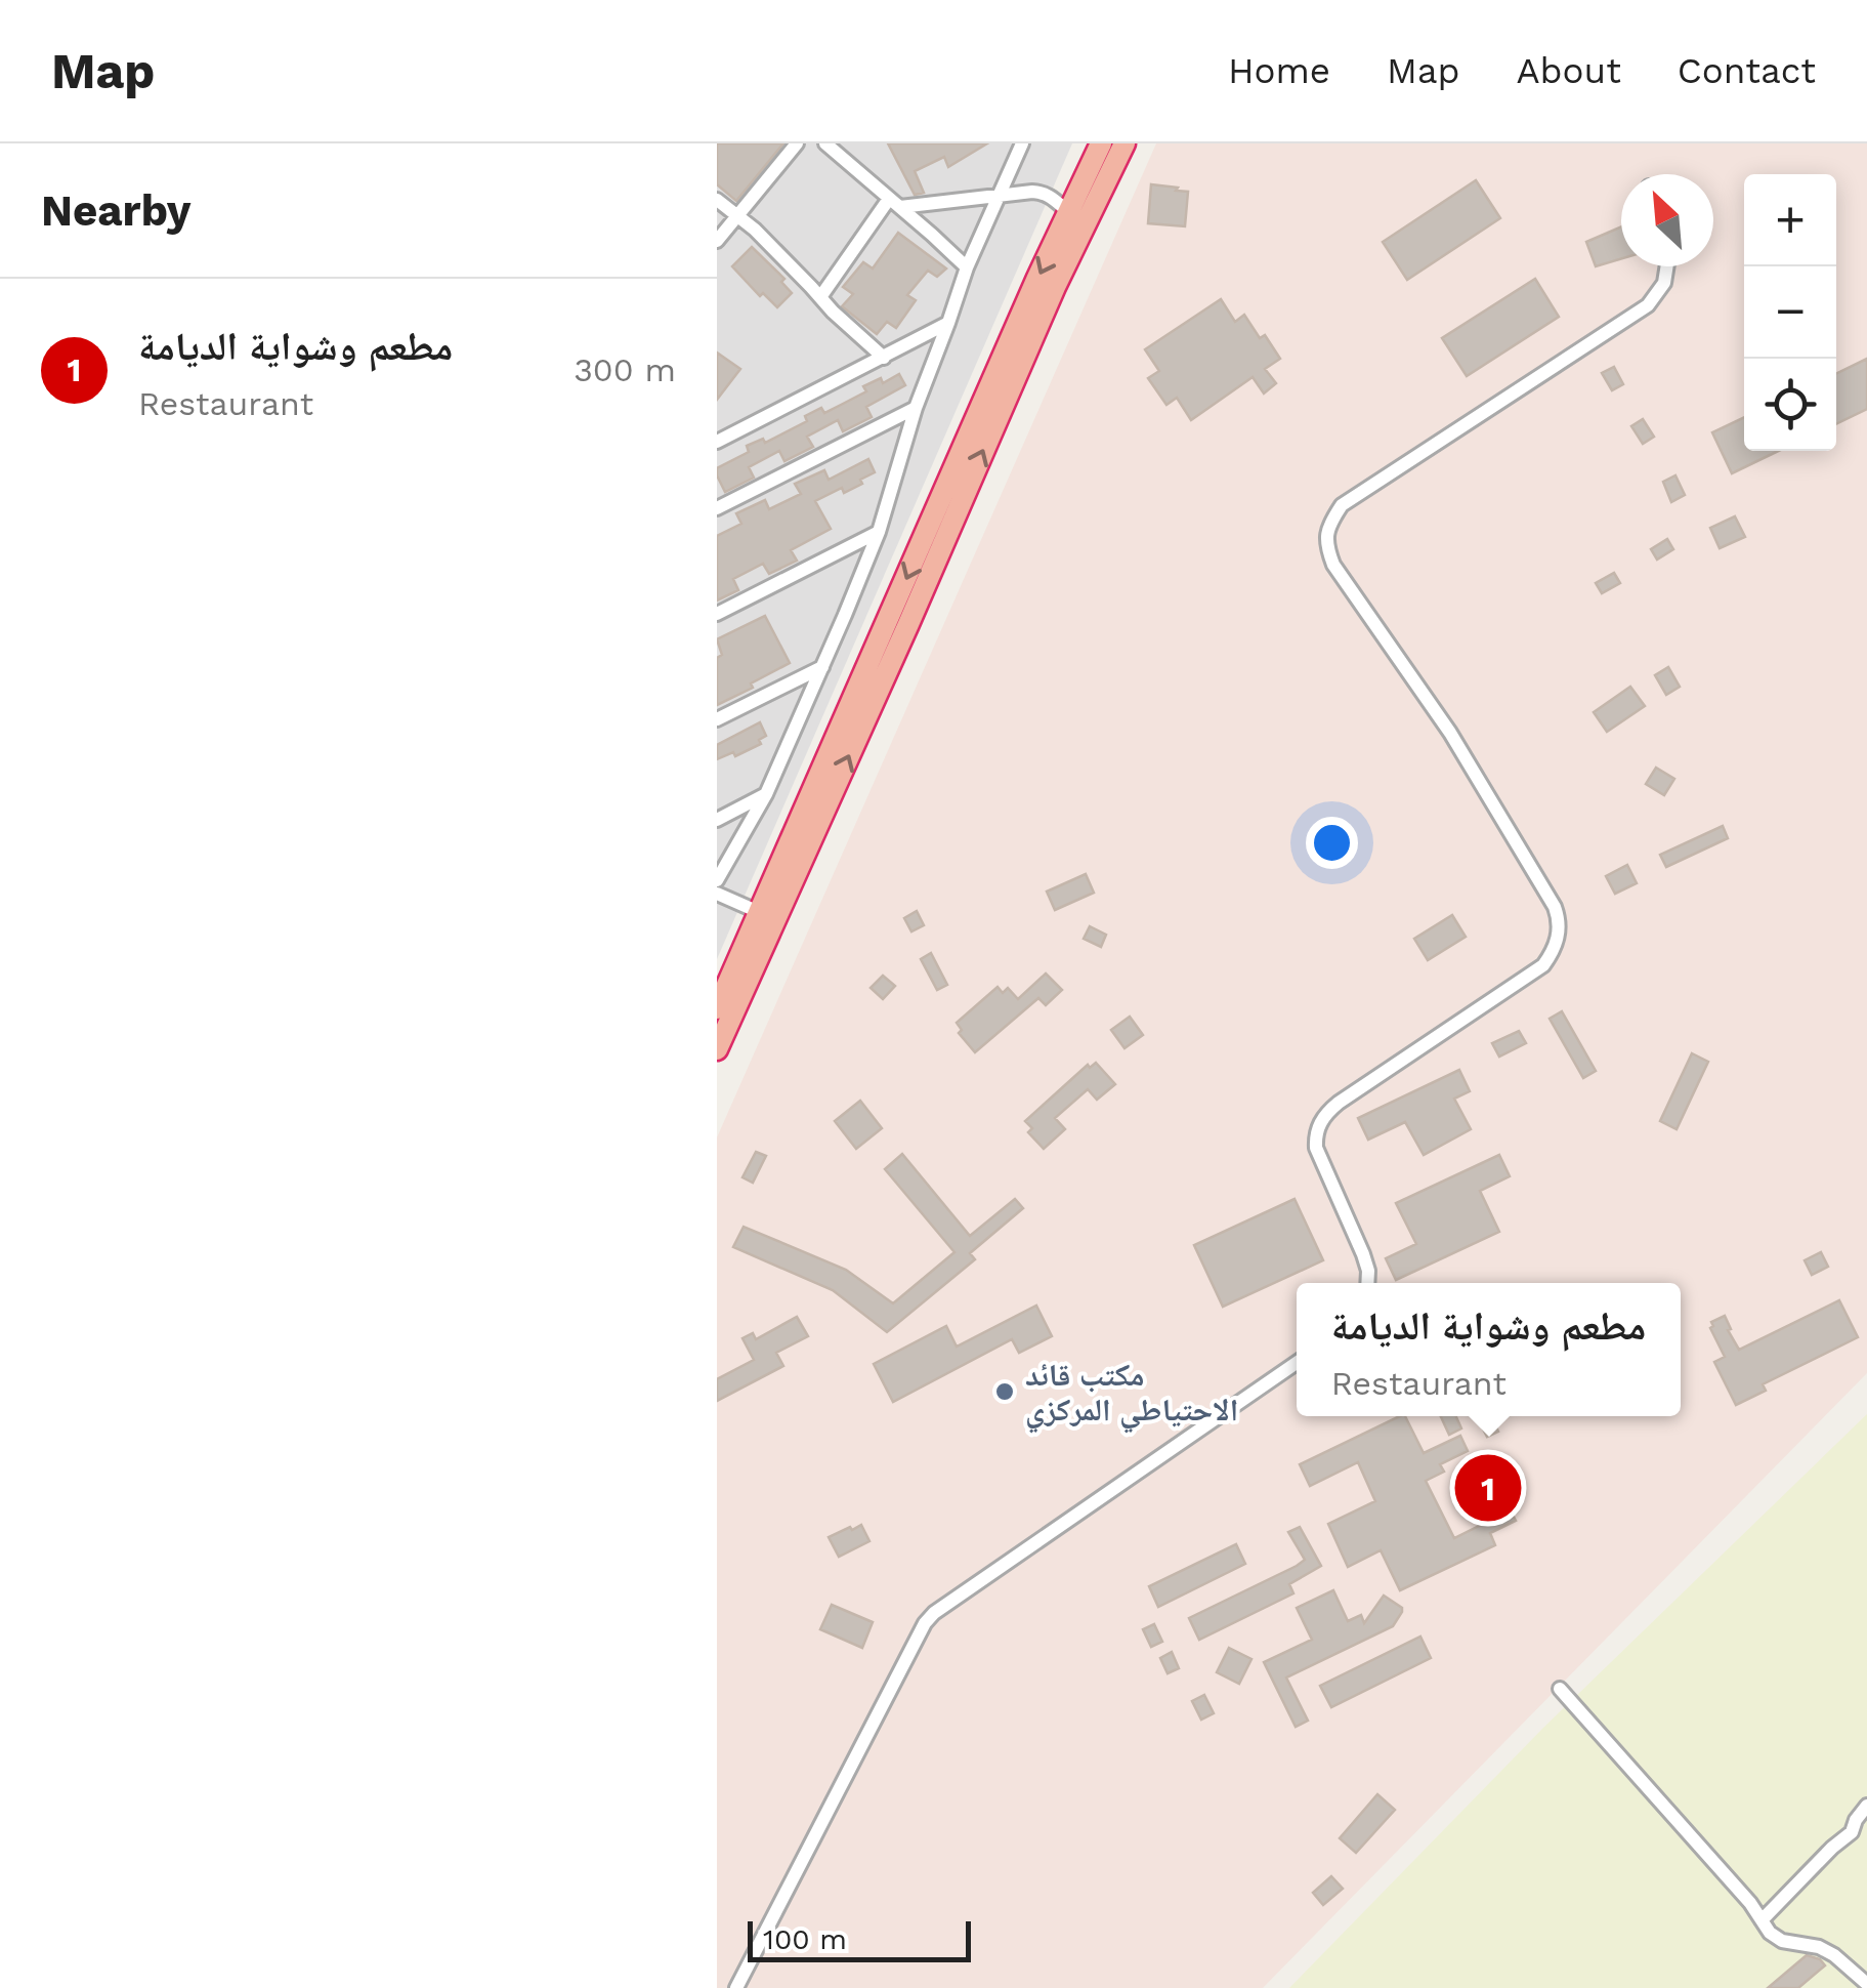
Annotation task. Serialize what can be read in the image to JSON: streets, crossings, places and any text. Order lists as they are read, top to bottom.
{
  "places": ["مكتب قائد الاحتياطي المركزي"],
  "scale_bar": "100 m",
  "north": "top left",
  "page": {
    "header": "Map",
    "nav": [
      "Home",
      "Map",
      "About",
      "Contact"
    ],
    "heading": "Nearby",
    "map_buttons": ["+", "−"],
    "list": [
      {
        "mark": "1",
        "name": "مطعم وشواية الديامة",
        "note": "Restaurant",
        "value": "300 m"
      }
    ],
    "popup": ["مطعم وشواية الديامة", "Restaurant"],
    "pins": "1",
    "scale": "100 m"
  }
}
